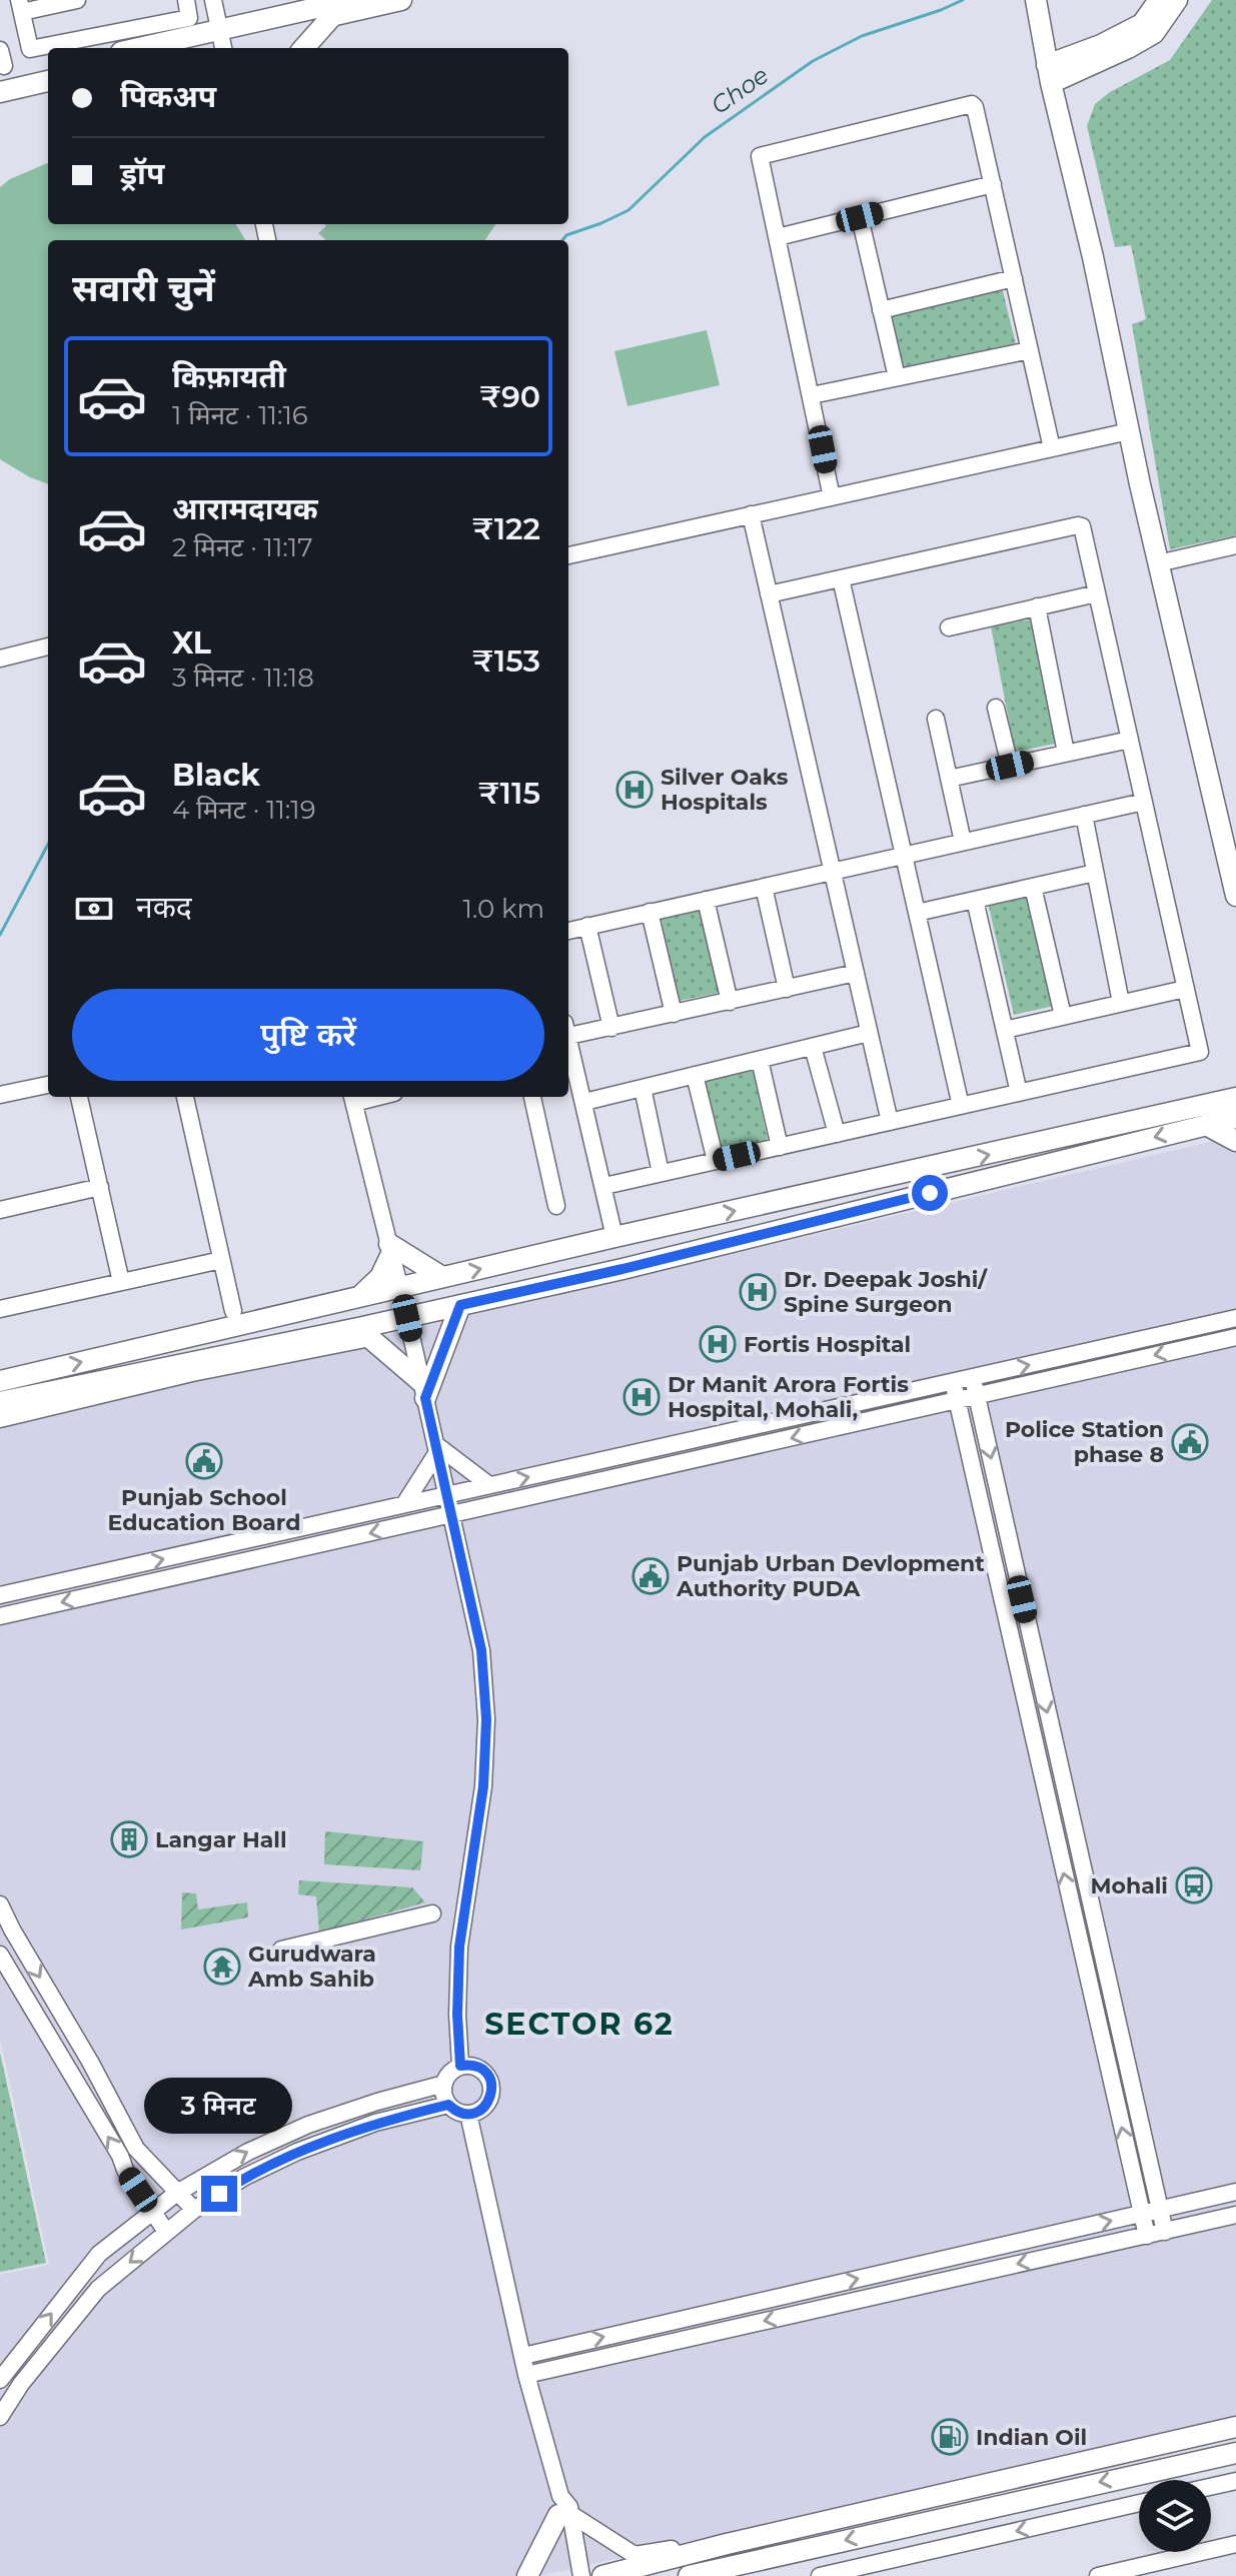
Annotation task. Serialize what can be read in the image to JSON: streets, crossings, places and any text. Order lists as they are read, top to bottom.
{
  "districts": ["SECTOR 62"],
  "water": ["Choe"],
  "places": {
    "hospital": [
      "Silver Oaks Hospitals",
      "Dr. Deepak Joshi/ Spine Surgeon",
      "Fortis Hospital",
      "Dr Manit Arora Fortis Hospital, Mohali,"
    ],
    "public building": ["Police Station phase 8", "Punjab School Education Board", "Punjab Urban Devlopment Authority PUDA"],
    "building": ["Langar Hall"],
    "bus stop": ["Mohali"],
    "temple": ["Gurudwara Amb Sahib"],
    "fuel station": ["Indian Oil"]
  },
  "page": {
    "banner": ["पिकअप", "ड्रॉप"],
    "heading": "सवारी चुनें",
    "list": [
      {
        "name": "किफ़ायती",
        "note": "1 मिनट · 11:16",
        "value": "₹90"
      },
      {
        "name": "आरामदायक",
        "note": "2 मिनट · 11:17",
        "value": "₹122"
      },
      {
        "name": "XL",
        "note": "3 मिनट · 11:18",
        "value": "₹153"
      },
      {
        "name": "Black",
        "note": "4 मिनट · 11:19",
        "value": "₹115"
      }
    ],
    "pay": ["नकद", "1.0 km"],
    "buttons": "पुष्टि करें",
    "bubble": "3 मिनट"
  }
}
